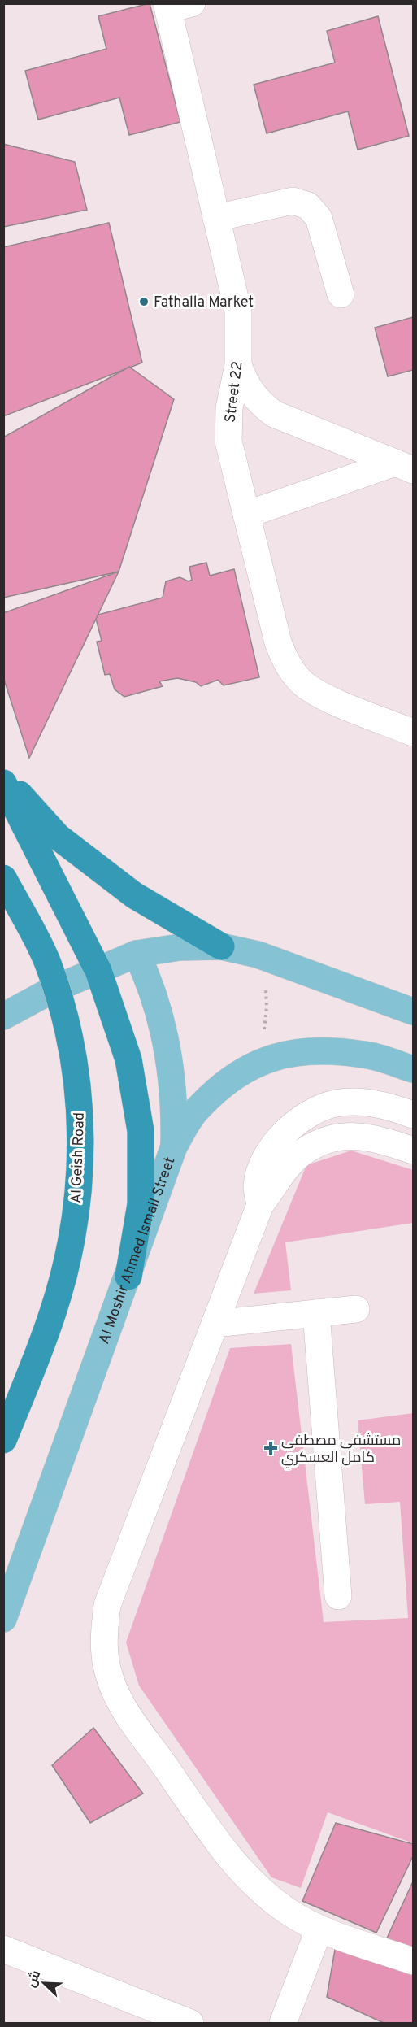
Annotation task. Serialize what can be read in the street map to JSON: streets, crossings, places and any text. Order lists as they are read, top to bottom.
{
  "streets": {
    "highway": ["Al Geish Road"],
    "main road": ["Al Moshir Ahmed Ismail Street"],
    "street": ["Street 22"]
  },
  "places": {
    "other": ["Fathalla Market"],
    "health": ["مستشفى مصطفى كامل العسكري"]
  },
  "north": "top left"
}
